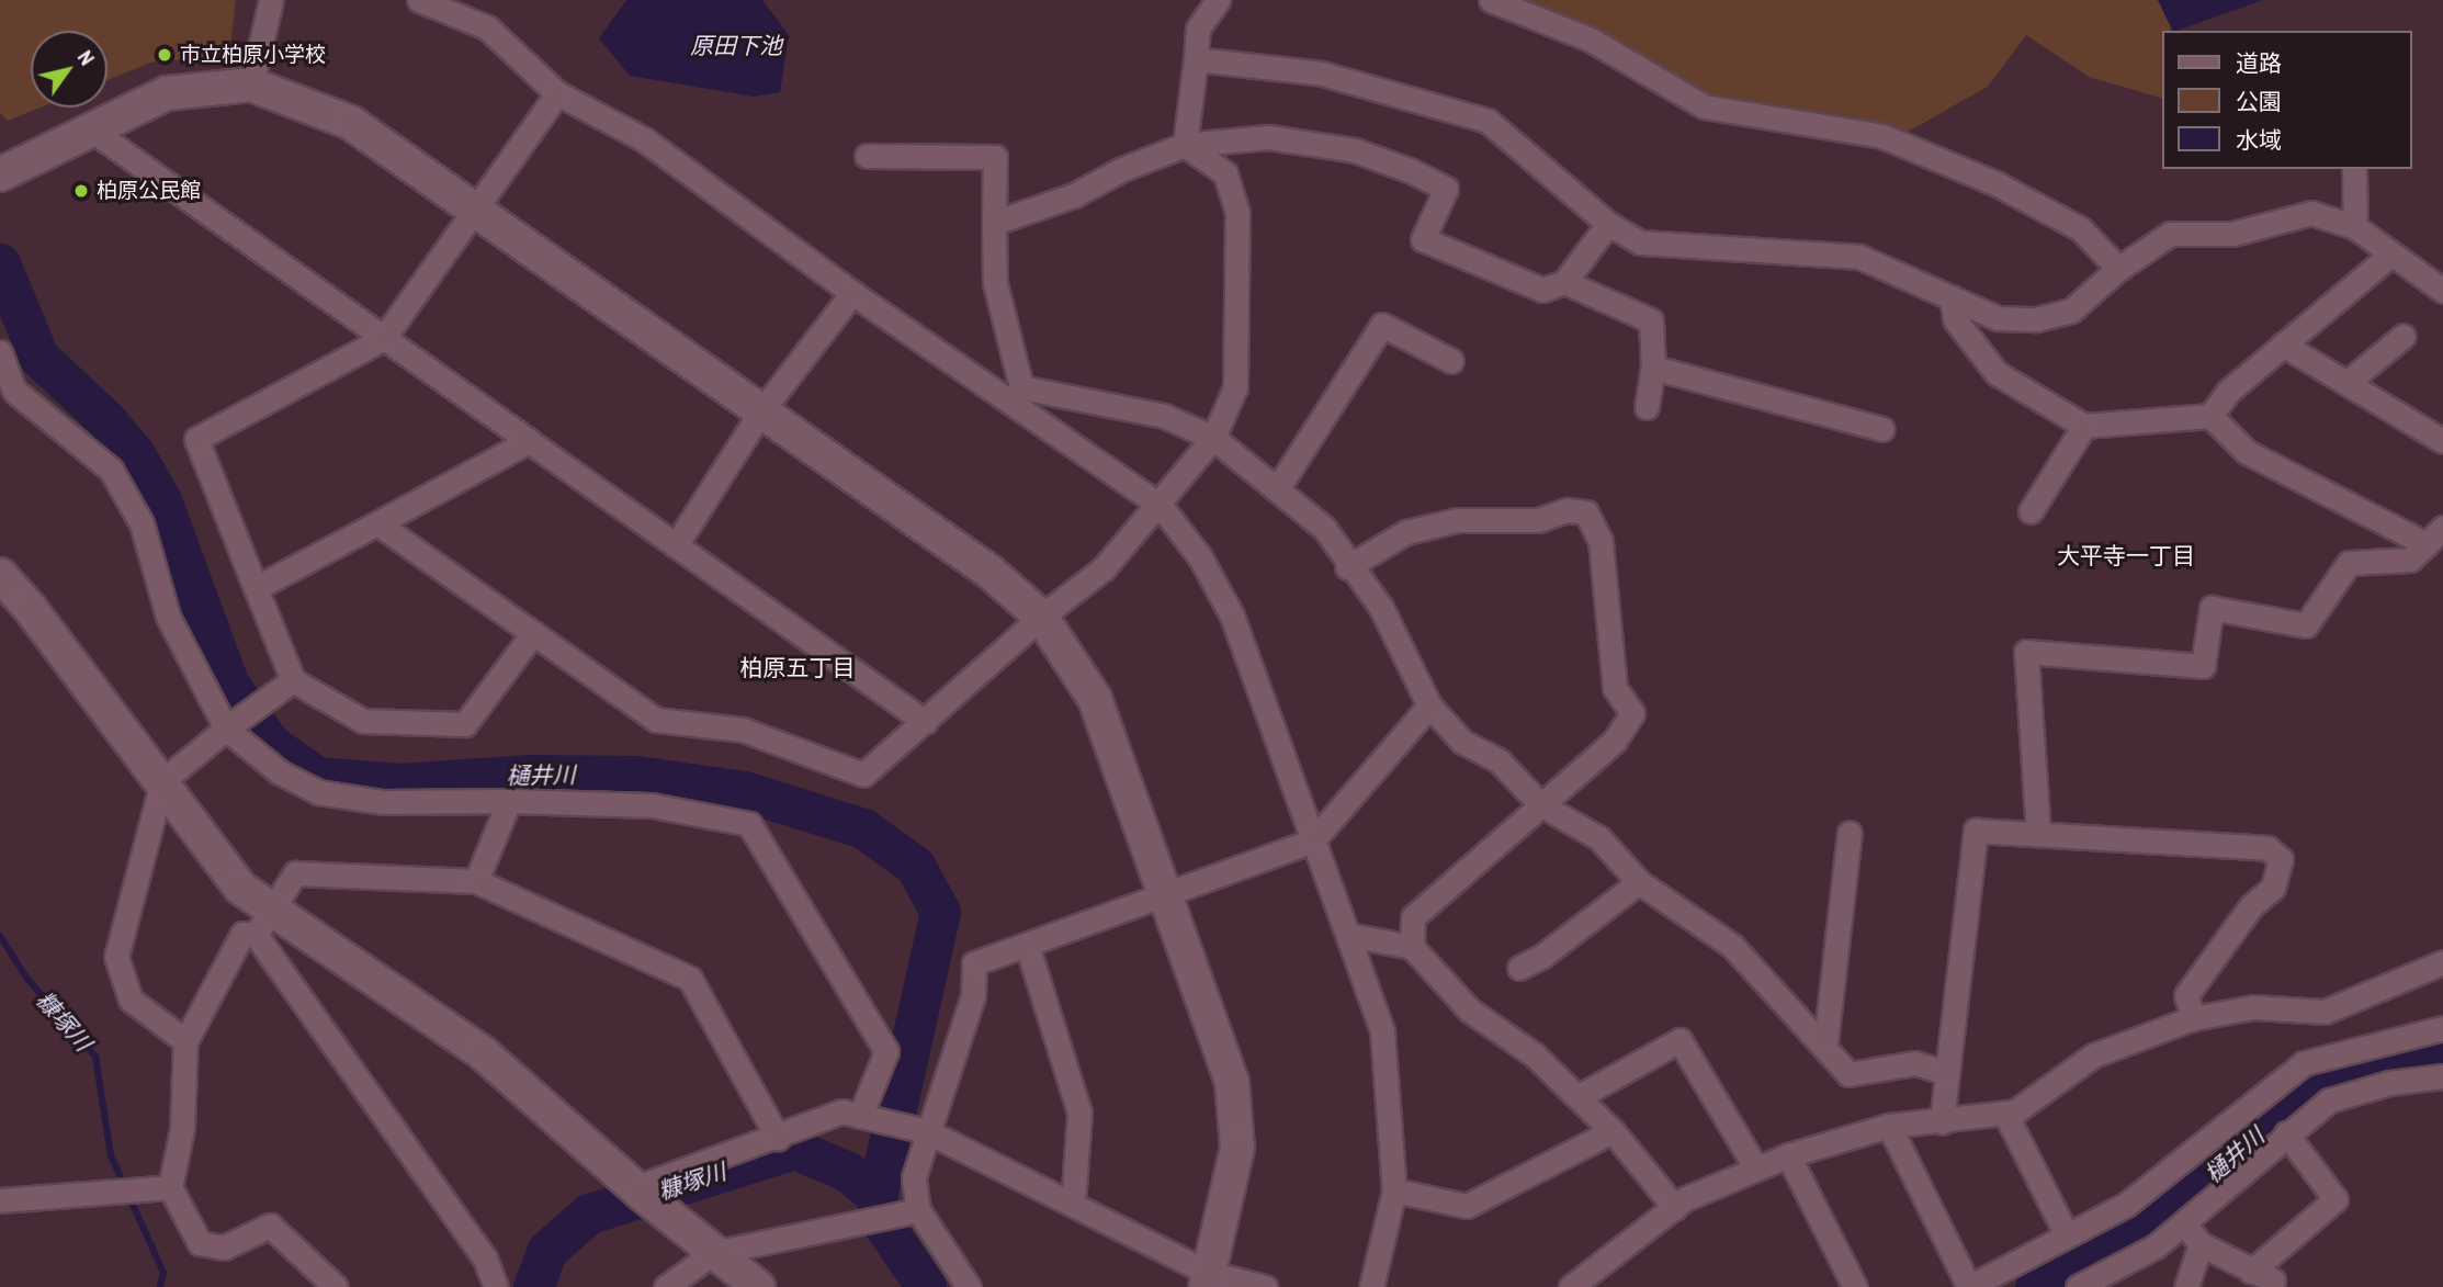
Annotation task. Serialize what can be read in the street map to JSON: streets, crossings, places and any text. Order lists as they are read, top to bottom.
{
  "districts": ["大平寺一丁目", "柏原五丁目"],
  "water": ["原田下池", "樋井川", "糠塚川"],
  "places": ["市立柏原小学校", "柏原公民館"],
  "legend": ["道路", "公園", "水域"],
  "north": "top right"
}
